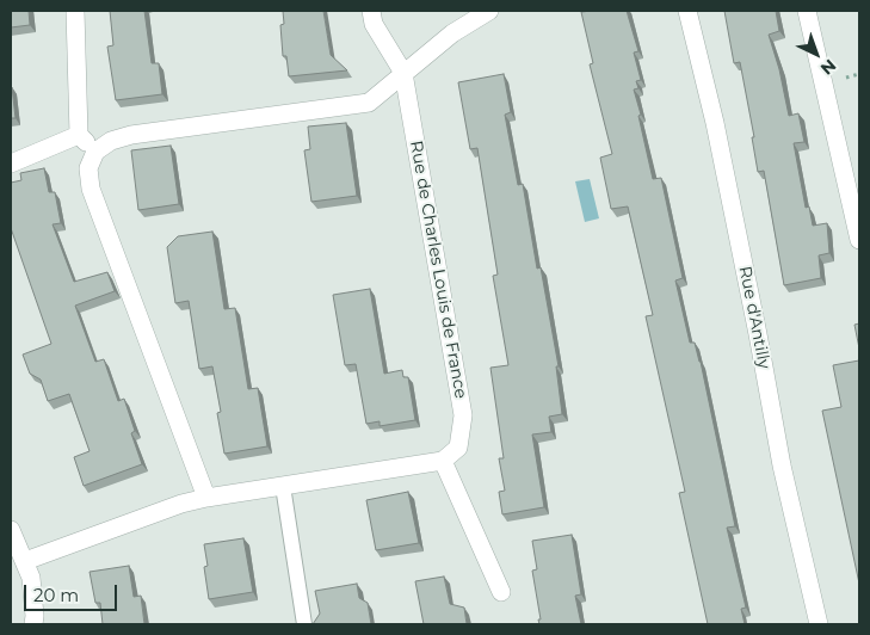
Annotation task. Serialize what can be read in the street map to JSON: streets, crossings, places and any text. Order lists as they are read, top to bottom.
{
  "streets": {
    "street": ["Rue de Charles Louis de France", "Rue d'Antilly"]
  },
  "scale_bar": "20 m",
  "north": "bottom right"
}
